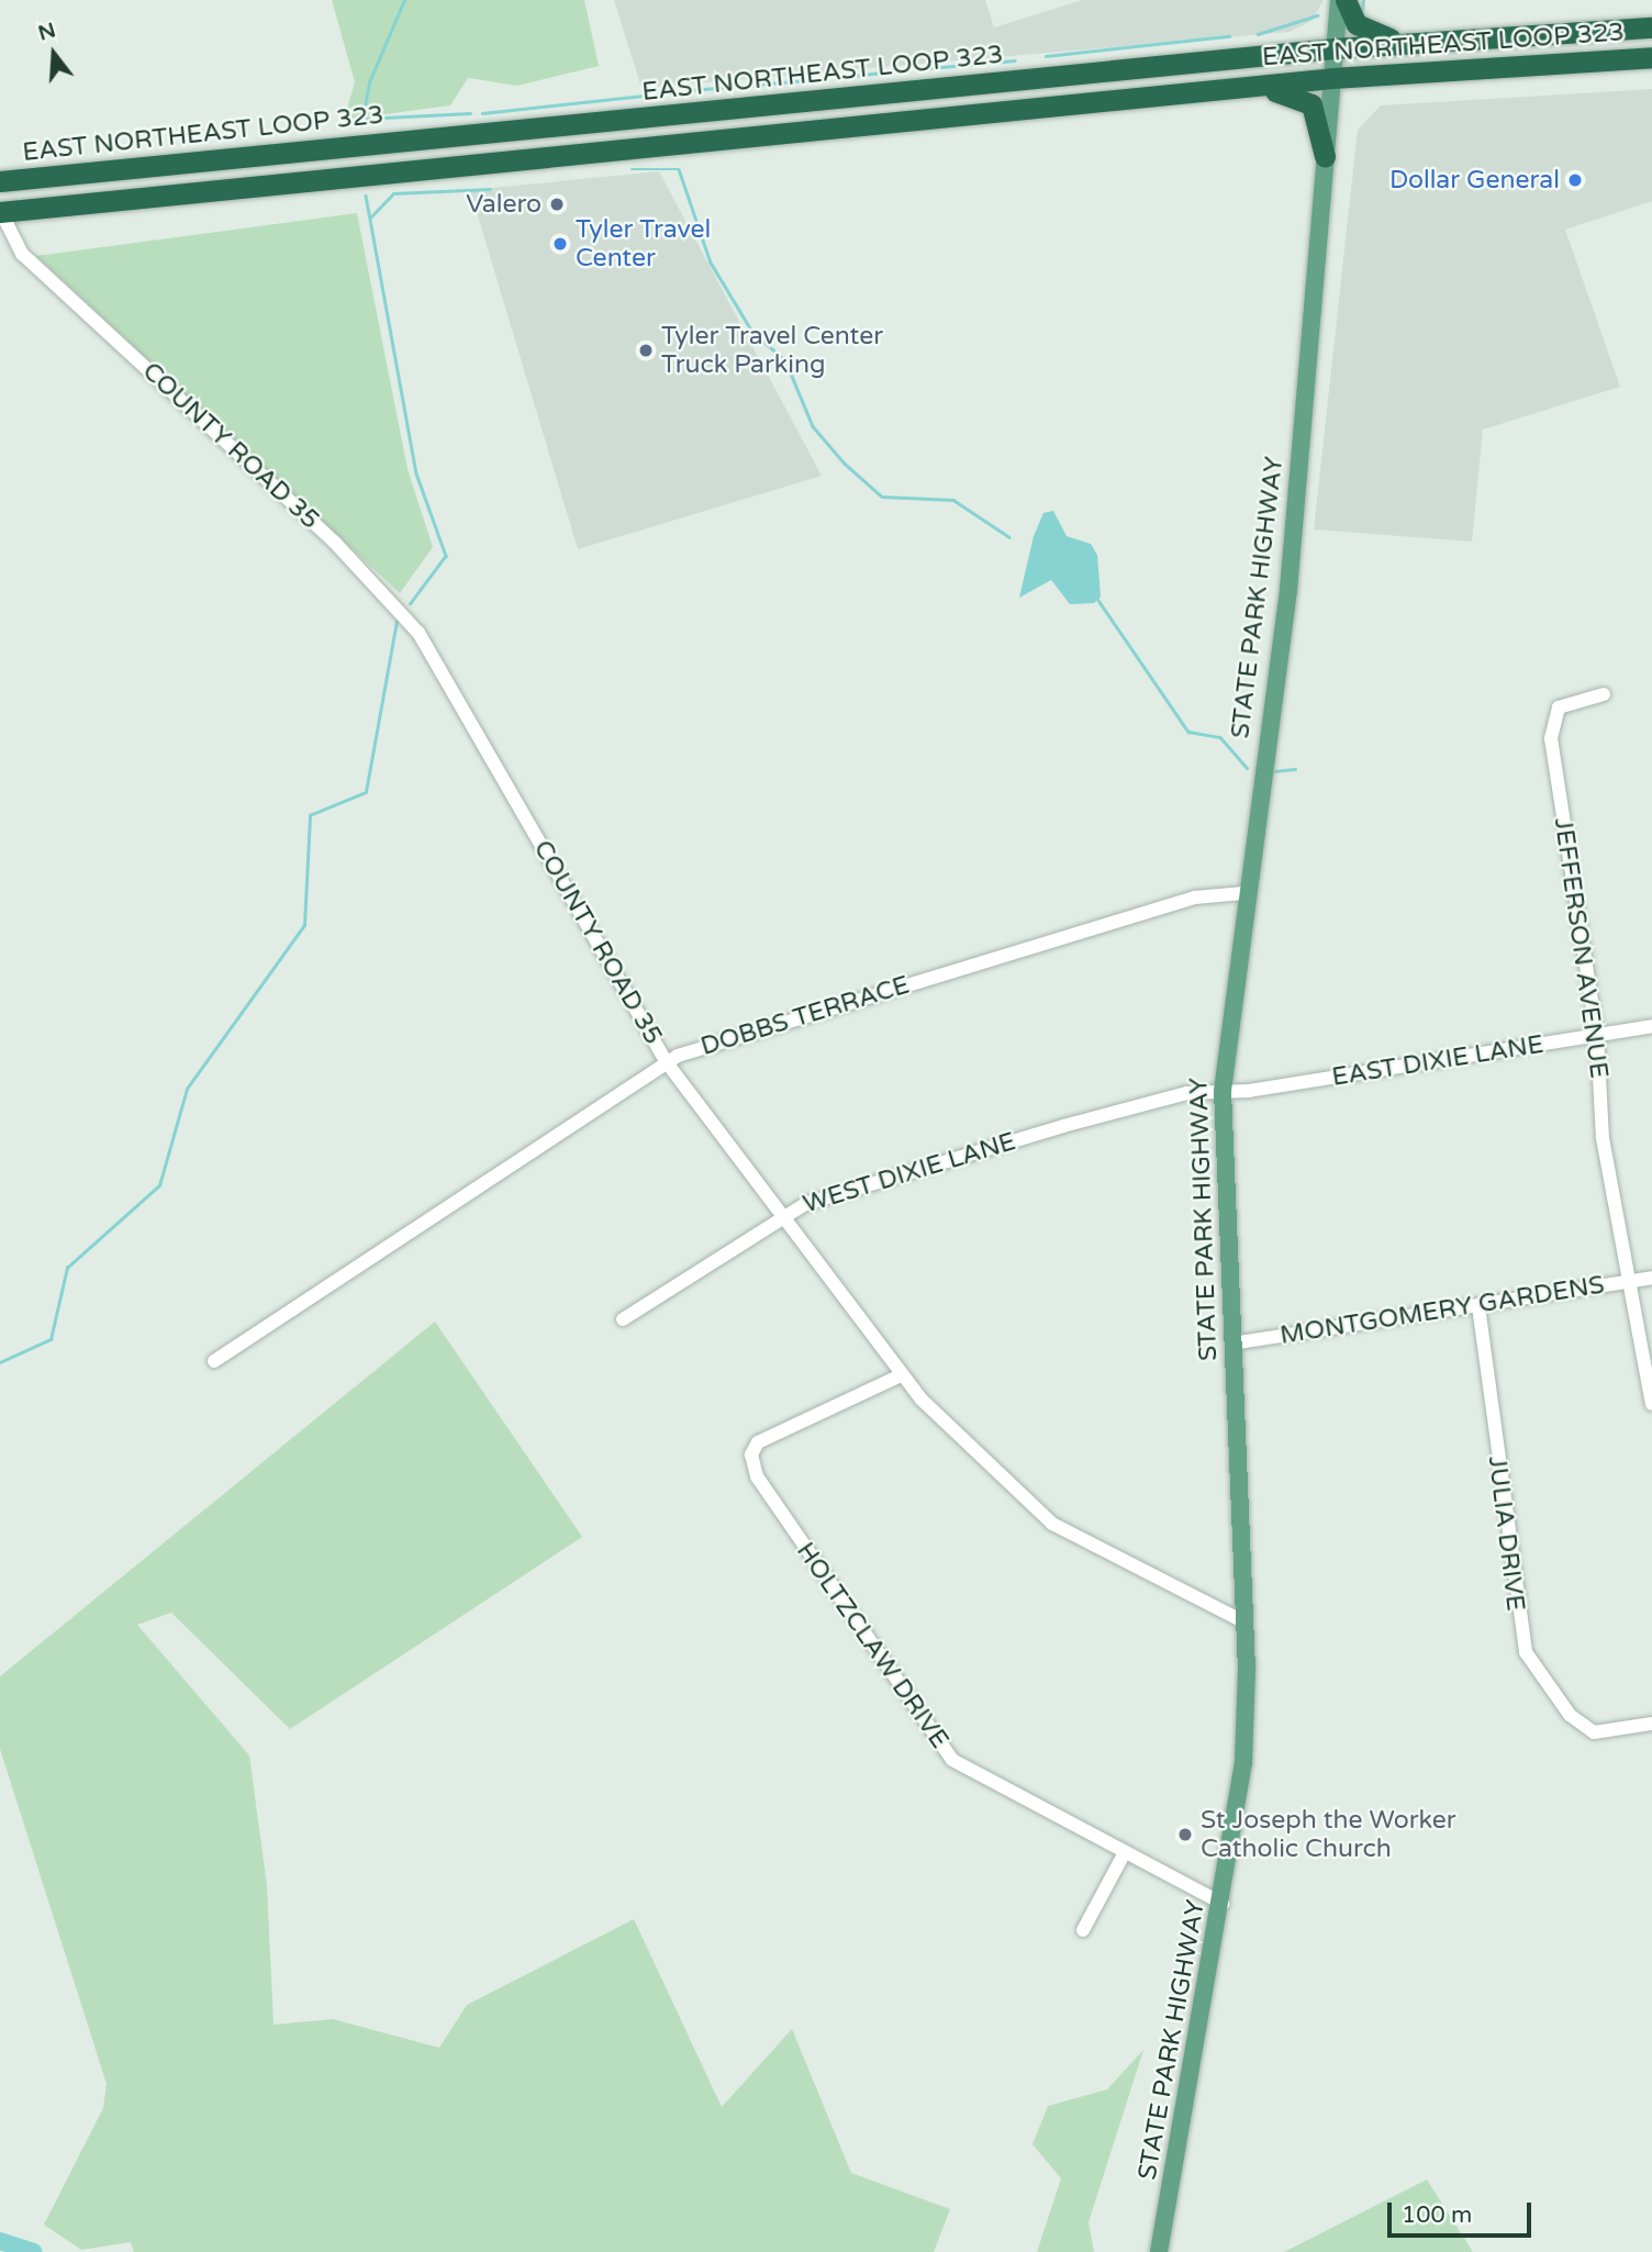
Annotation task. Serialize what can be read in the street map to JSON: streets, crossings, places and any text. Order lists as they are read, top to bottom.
{
  "streets": {
    "highway": ["EAST NORTHEAST LOOP 323"],
    "main road": ["STATE PARK HIGHWAY"],
    "street": [
      "COUNTY ROAD 35",
      "JEFFERSON AVENUE",
      "DOBBS TERRACE",
      "EAST DIXIE LANE",
      "WEST DIXIE LANE",
      "MONTGOMERY GARDENS",
      "JULIA DRIVE",
      "HOLTZCLAW DRIVE"
    ]
  },
  "crossings": [
    ["EAST NORTHEAST LOOP 323", "COUNTY ROAD 35"],
    ["EAST NORTHEAST LOOP 323", "STATE PARK HIGHWAY"],
    ["COUNTY ROAD 35", "STATE PARK HIGHWAY"],
    ["COUNTY ROAD 35", "DOBBS TERRACE"],
    ["COUNTY ROAD 35", "WEST DIXIE LANE"],
    ["COUNTY ROAD 35", "HOLTZCLAW DRIVE"],
    ["STATE PARK HIGHWAY", "DOBBS TERRACE"],
    ["STATE PARK HIGHWAY", "EAST DIXIE LANE"],
    ["STATE PARK HIGHWAY", "WEST DIXIE LANE"],
    ["STATE PARK HIGHWAY", "MONTGOMERY GARDENS"],
    ["STATE PARK HIGHWAY", "HOLTZCLAW DRIVE"],
    ["JEFFERSON AVENUE", "EAST DIXIE LANE"],
    ["JEFFERSON AVENUE", "MONTGOMERY GARDENS"],
    ["EAST DIXIE LANE", "WEST DIXIE LANE"],
    ["MONTGOMERY GARDENS", "JULIA DRIVE"]
  ],
  "places": [
    "Dollar General",
    "Valero",
    "Tyler Travel Center",
    "Tyler Travel Center Truck Parking",
    "St Joseph the Worker Catholic Church"
  ],
  "scale_bar": "100 m",
  "north": "top"
}
